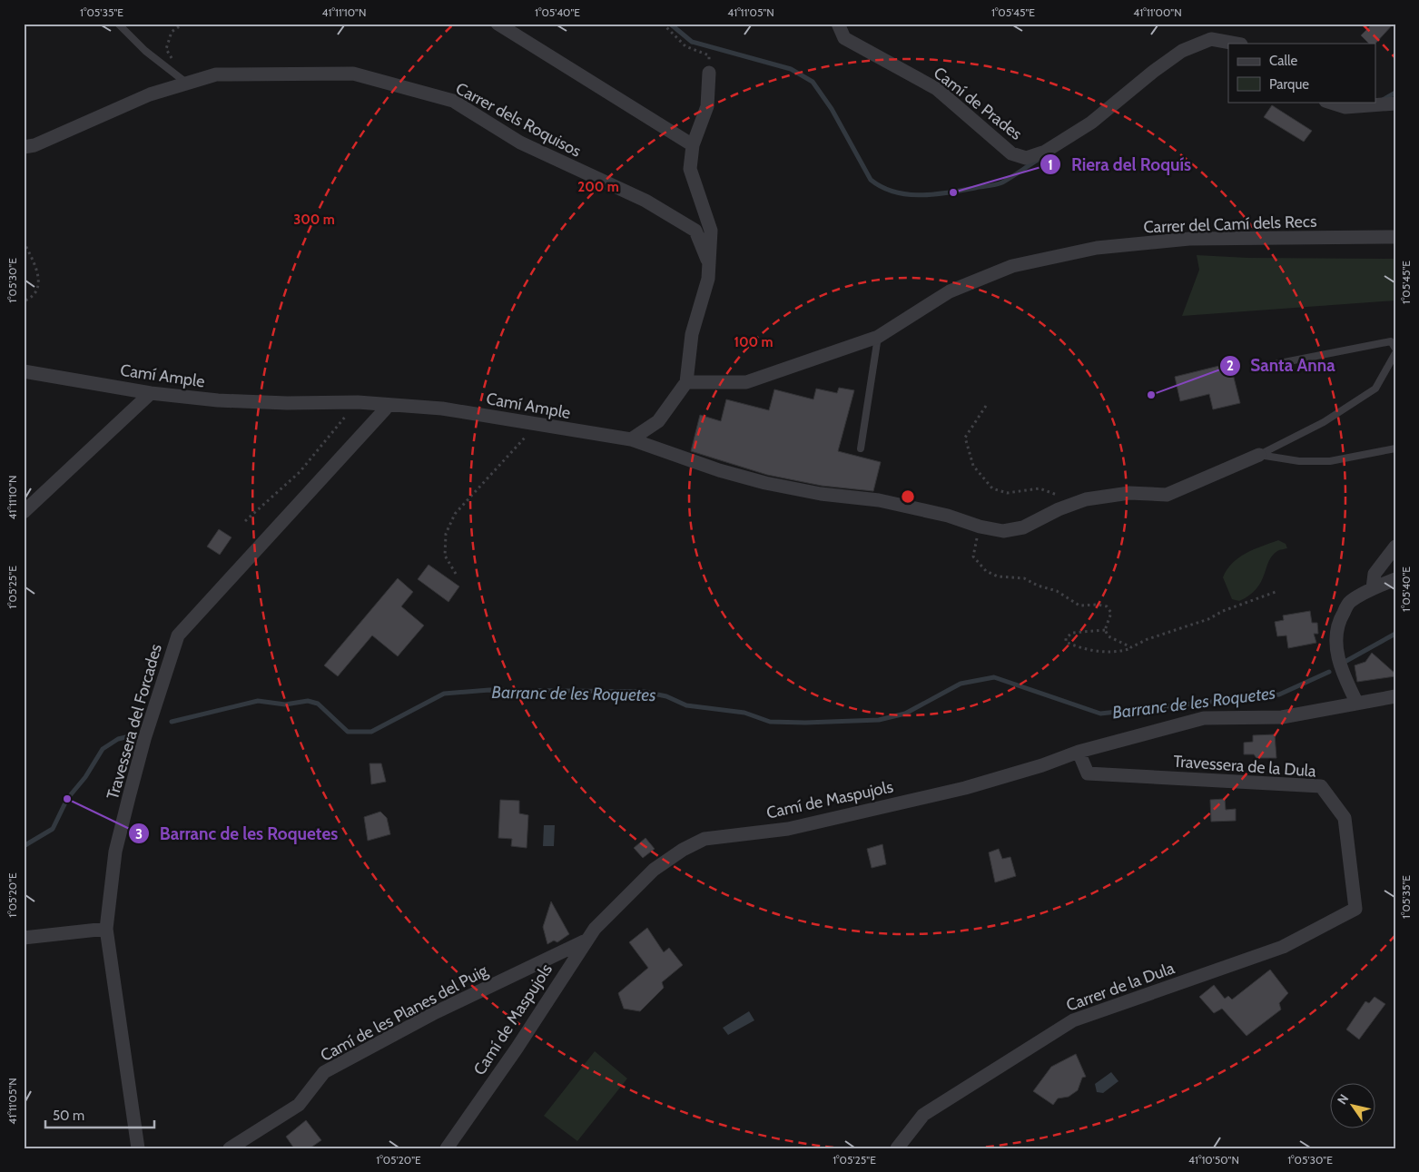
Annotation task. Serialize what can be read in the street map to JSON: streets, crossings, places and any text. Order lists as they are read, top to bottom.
{
  "streets": {
    "street": [
      "Camí de Prades",
      "Carrer dels Roquisos",
      "Carrer del Camí dels Recs",
      "Camí Ample",
      "Travessera del Forcades",
      "Travessera de la Dula",
      "Camí de Maspujols",
      "Carrer de la Dula",
      "Camí de les Planes del Puig"
    ]
  },
  "crossings": [
    ["Travessera de la Dula", "Camí de Maspujols"],
    ["Travessera de la Dula", "Carrer de la Dula"],
    ["Camí de Maspujols", "Camí de les Planes del Puig"]
  ],
  "water": ["Barranc de les Roquetes"],
  "places": ["Riera del Roquís", "Santa Anna", "Barranc de les Roquetes"],
  "legend": ["Calle", "Parque"],
  "scale_bar": "50 m",
  "north": "top left",
  "coordinates": [
    "1°05'35\"E",
    "41°11'10\"N",
    "1°05'40\"E",
    "41°11'05\"N",
    "1°05'45\"E",
    "41°11'00\"N",
    "1°05'30\"E",
    "1°05'25\"E",
    "1°05'20\"E",
    "41°10'50\"N"
  ],
  "rings": ["200 m", "300 m", "100 m"]
}
